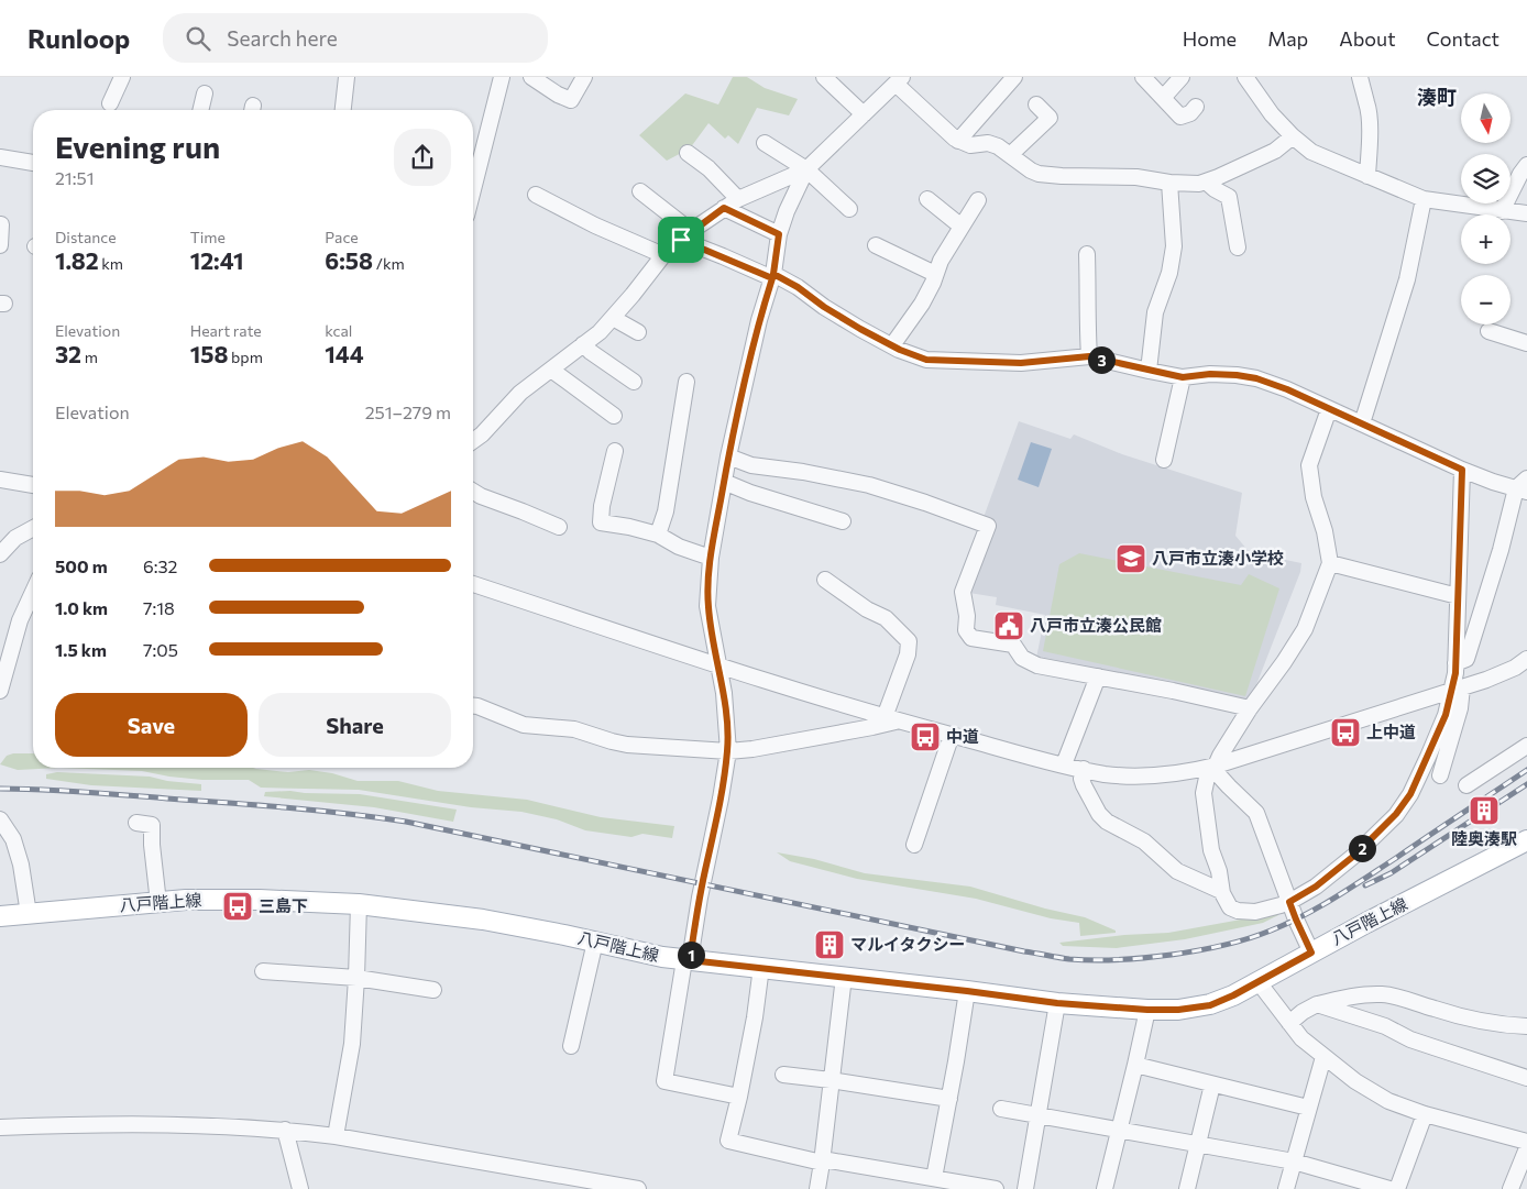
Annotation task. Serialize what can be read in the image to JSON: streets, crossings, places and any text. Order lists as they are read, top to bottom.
{
  "streets": {
    "main road": ["八戸階上線"]
  },
  "districts": ["湊町"],
  "places": {
    "school or university": ["八戸市立湊小学校"],
    "public building": ["八戸市立湊公民館"],
    "bus stop": ["上中道", "中道", "三島下"],
    "building": ["陸奥湊駅", "マルイタクシー"]
  },
  "north": "bottom",
  "page": {
    "header": "Runloop",
    "search": "Search here",
    "nav": [
      "Home",
      "Map",
      "About",
      "Contact"
    ],
    "map_buttons": ["+", "−"],
    "heading": ["Evening run", "21:51"],
    "stats": [
      ["Distance", "1.82 km"],
      ["Time", "12:41"],
      ["Pace", "6:58 /km"],
      ["Elevation", "32 m"],
      ["Heart rate", "158 bpm"],
      ["kcal", "144"]
    ],
    "pins": ["3", "2", "1"],
    "chart": ["Elevation", "251–279 m"],
    "list": [
      {
        "name": "500 m",
        "note": "6:32"
      },
      {
        "name": "1.0 km",
        "note": "7:18"
      },
      {
        "name": "1.5 km",
        "note": "7:05"
      }
    ],
    "buttons": ["Save", "Share"]
  }
}
